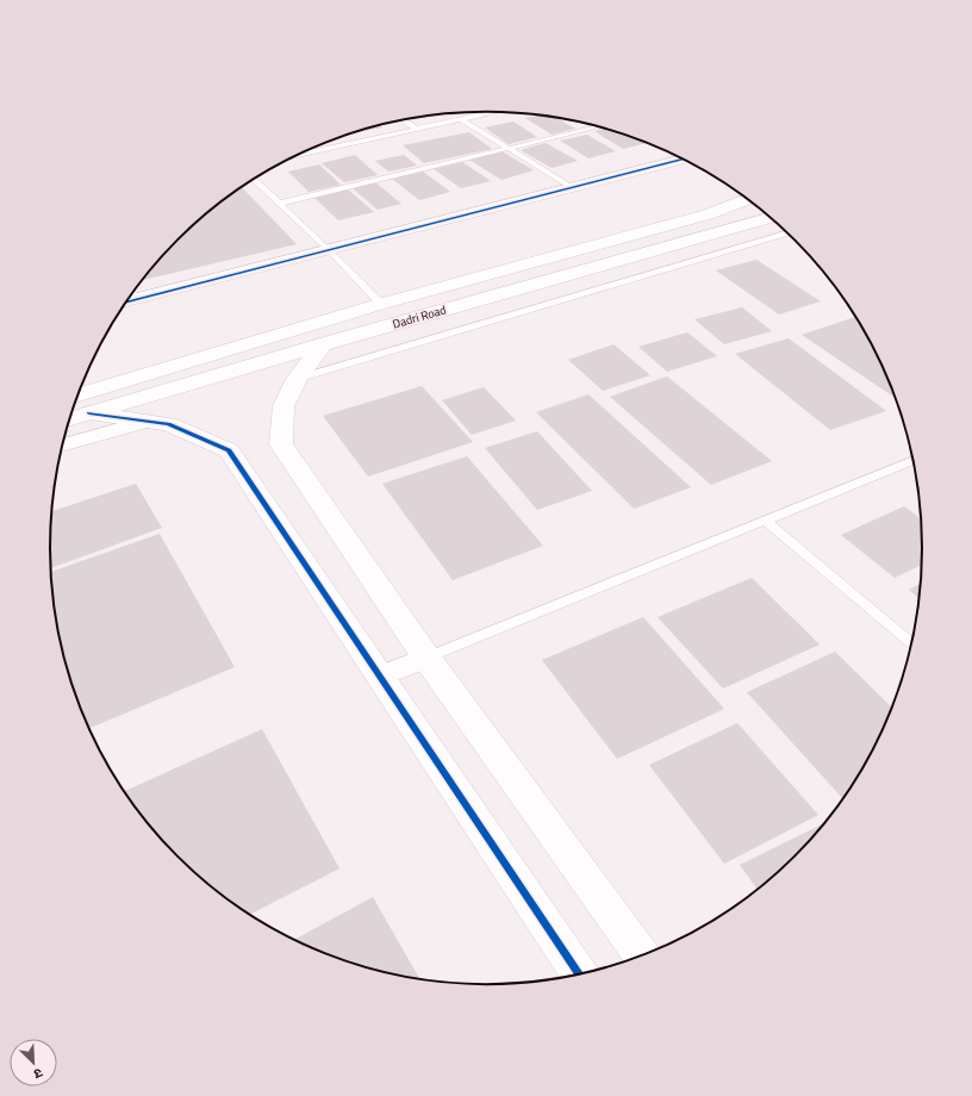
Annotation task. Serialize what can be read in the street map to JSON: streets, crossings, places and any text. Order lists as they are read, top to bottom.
{
  "streets": {
    "street": ["Dadri Road"]
  },
  "north": "bottom right"
}
